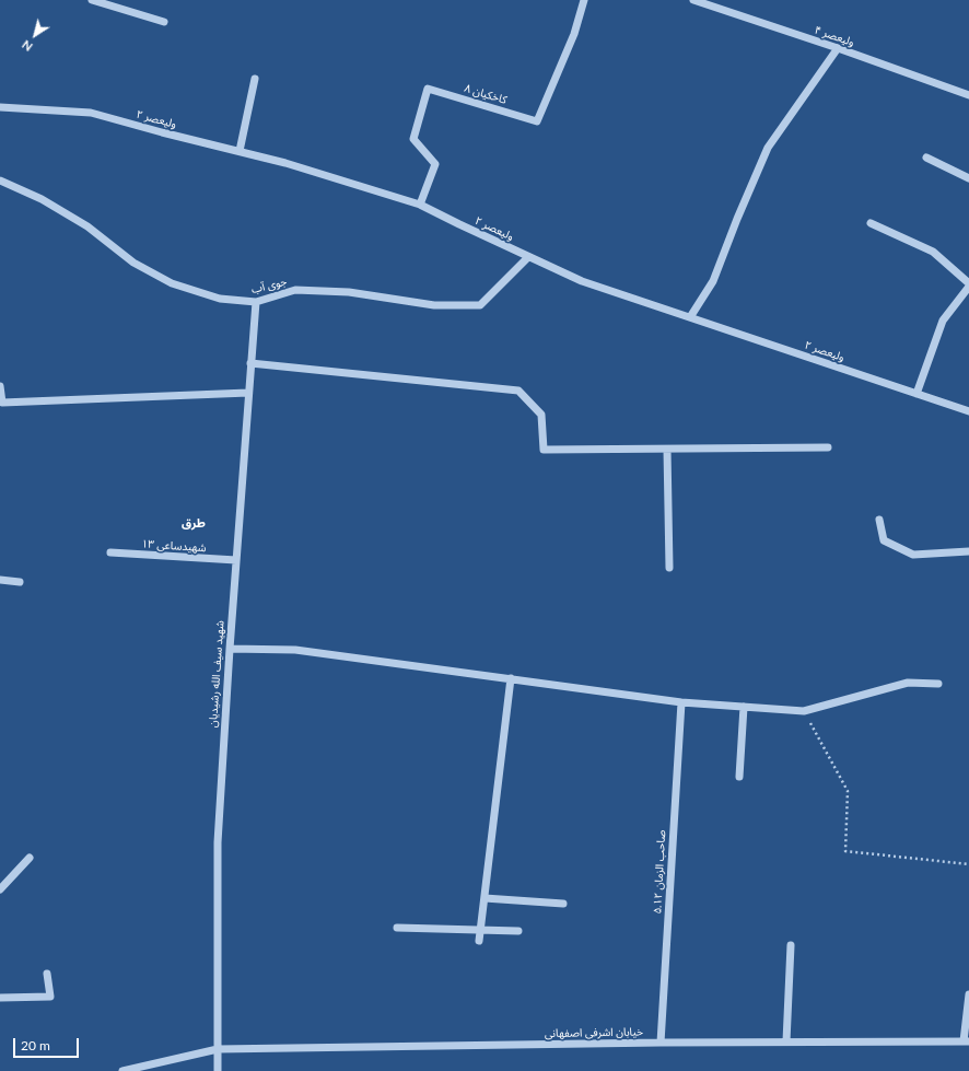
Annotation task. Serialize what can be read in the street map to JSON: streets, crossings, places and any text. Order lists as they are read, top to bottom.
{
  "streets": {
    "street": [
      "ولیعصر ۴",
      "کاخکیان ۸",
      "ولیعصر ۲",
      "جوی آب",
      "شهیدساعی ۱۳",
      "شهید سیف الله رشیدیان",
      "صاحب الزمان ۵.۱۲",
      "خیابان اشرفی اصفهانی"
    ]
  },
  "crossings": [
    ["کاخکیان ۸", "ولیعصر ۲"],
    ["ولیعصر ۲", "جوی آب"],
    ["جوی آب", "شهید سیف الله رشیدیان"],
    ["شهیدساعی ۱۳", "شهید سیف الله رشیدیان"],
    ["شهید سیف الله رشیدیان", "خیابان اشرفی اصفهانی"],
    ["صاحب الزمان ۵.۱۲", "خیابان اشرفی اصفهانی"]
  ],
  "districts": ["طرق"],
  "scale_bar": "20 m",
  "north": "bottom left"
}
